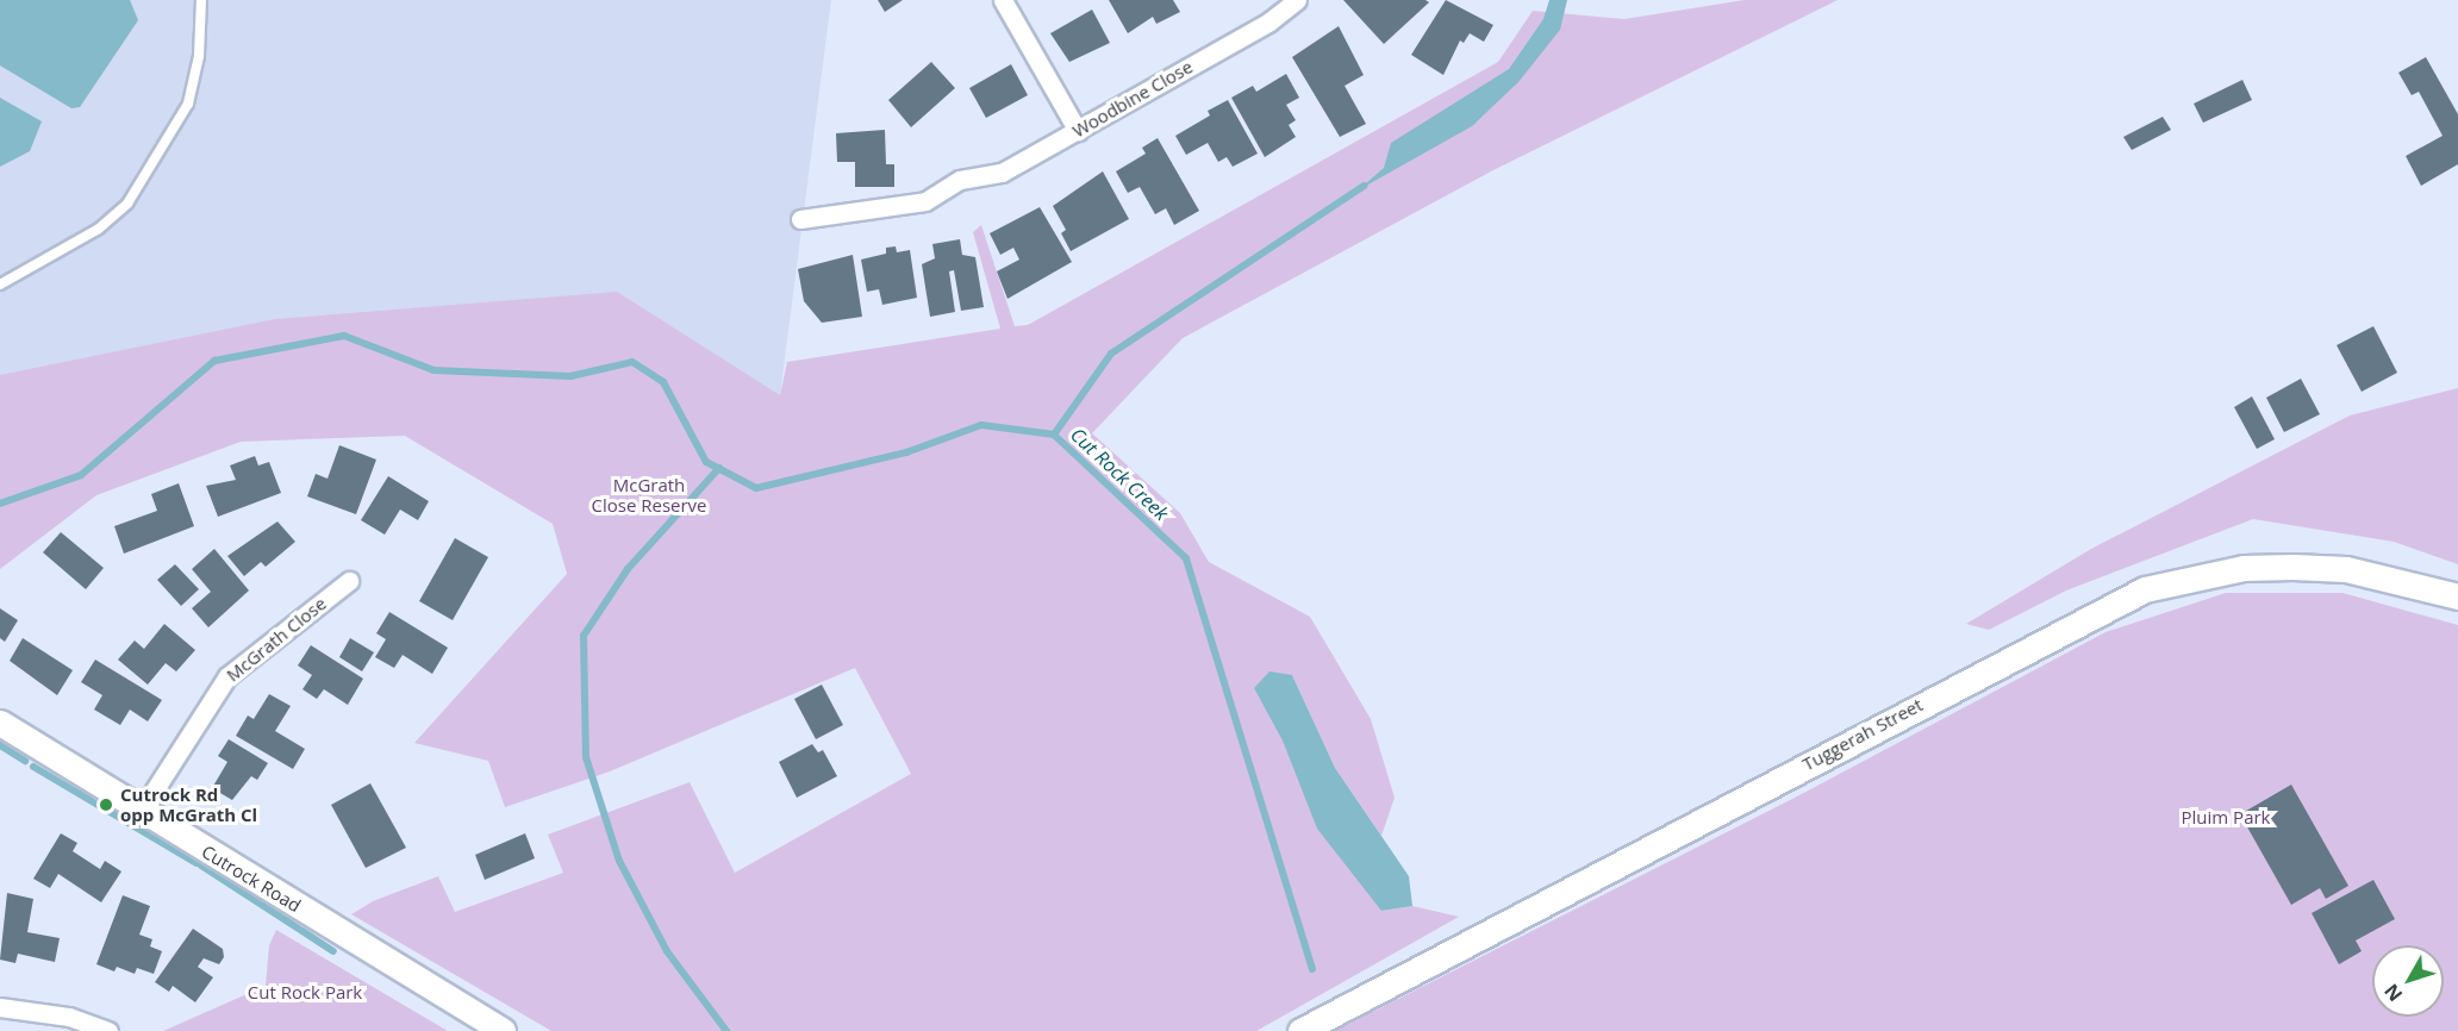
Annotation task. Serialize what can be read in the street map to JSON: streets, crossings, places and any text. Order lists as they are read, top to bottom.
{
  "streets": {
    "street": [
      "Woodbine Close",
      "McGrath Close",
      "Tuggerah Street",
      "Cutrock Road"
    ]
  },
  "crossings": [
    ["McGrath Close", "Cutrock Road"]
  ],
  "water": ["Cut Rock Creek"],
  "parks": ["McGrath Close Reserve", "Pluim Park", "Cut Rock Park"],
  "places": ["Cutrock Rd opp McGrath Cl"],
  "north": "bottom left"
}
